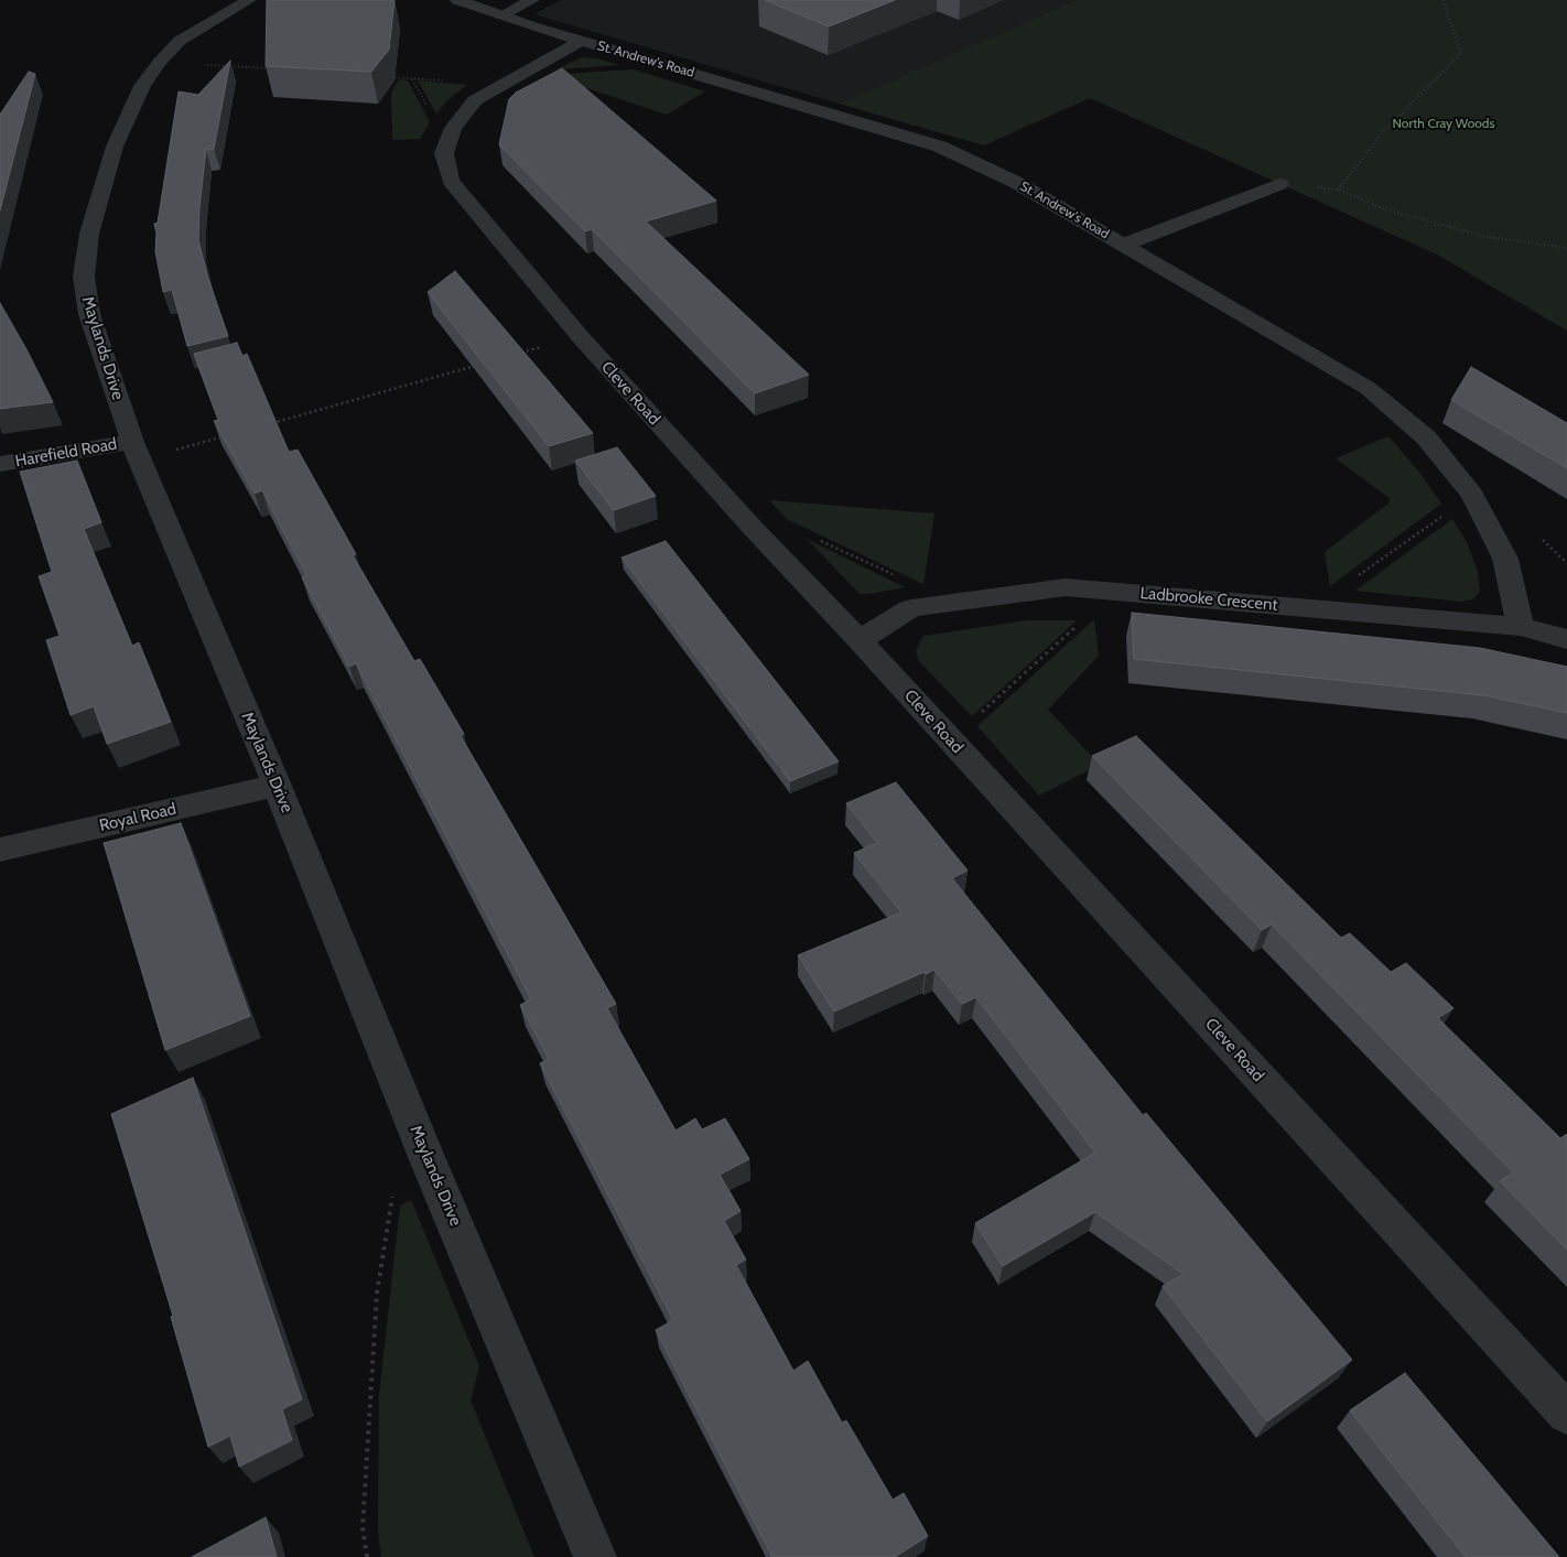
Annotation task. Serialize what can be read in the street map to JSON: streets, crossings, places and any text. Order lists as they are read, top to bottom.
{
  "streets": {
    "street": [
      "St. Andrew's Road",
      "Maylands Drive",
      "Cleve Road",
      "Harefield Road",
      "Ladbrooke Crescent",
      "Royal Road"
    ]
  },
  "crossings": [
    ["St. Andrew's Road", "Cleve Road"],
    ["St. Andrew's Road", "Ladbrooke Crescent"],
    ["Maylands Drive", "Harefield Road"],
    ["Maylands Drive", "Royal Road"],
    ["Cleve Road", "Ladbrooke Crescent"]
  ],
  "parks": ["North Cray Woods"]
}
